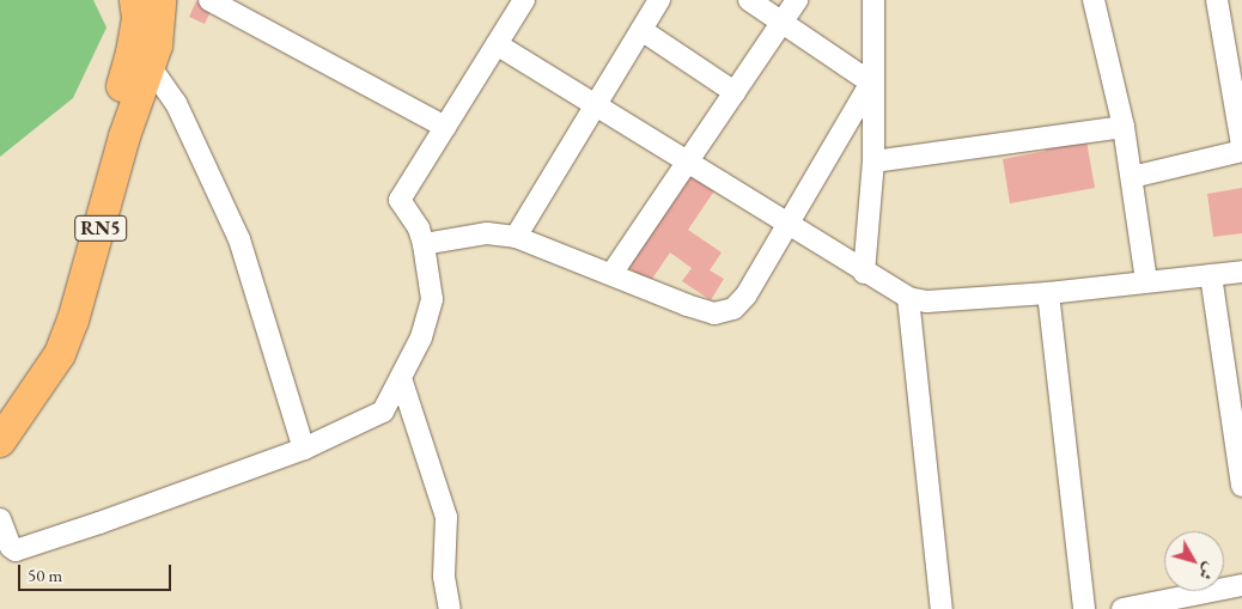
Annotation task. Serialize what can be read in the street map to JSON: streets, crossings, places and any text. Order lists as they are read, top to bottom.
{
  "streets": {
    "main road": ["RN5"]
  },
  "scale_bar": "50 m",
  "north": "bottom right"
}
